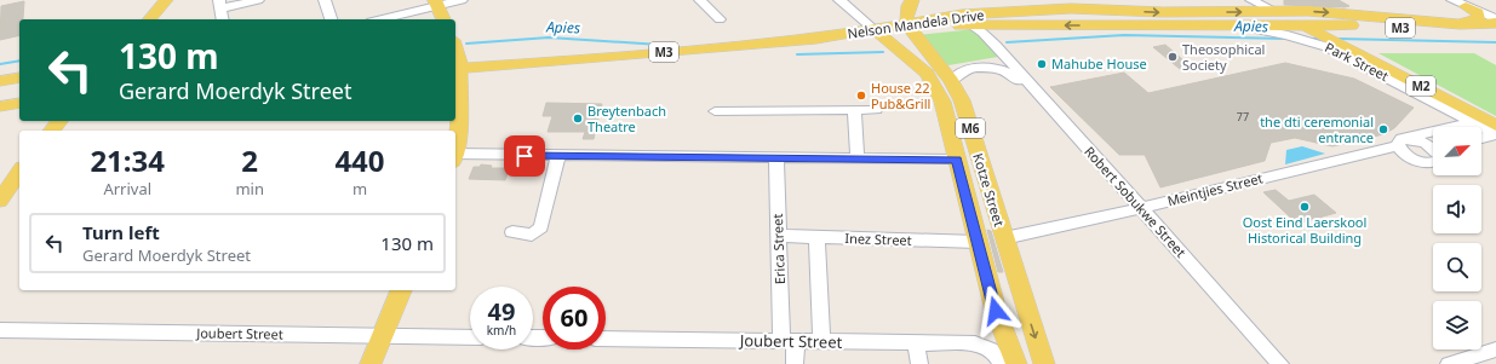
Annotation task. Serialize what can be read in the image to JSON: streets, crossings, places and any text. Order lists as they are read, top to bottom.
{
  "streets": {
    "main road": [
      "Nelson Mandela Drive",
      "M3",
      "M2",
      "M6",
      "Kotze Street"
    ],
    "street": [
      "Park Street",
      "Meintjies Street",
      "Robert Sobukwe Street",
      "Inez Street",
      "Erica Street",
      "Joubert Street"
    ]
  },
  "crossings": [
    ["Nelson Mandela Drive", "Park Street"],
    ["Nelson Mandela Drive", "Kotze Street"],
    ["Nelson Mandela Drive", "Robert Sobukwe Street"],
    ["Park Street", "M2"],
    ["Park Street", "Meintjies Street"],
    ["M2", "Meintjies Street"],
    ["Kotze Street", "Meintjies Street"],
    ["Kotze Street", "Inez Street"],
    ["Meintjies Street", "Robert Sobukwe Street"],
    ["Inez Street", "Erica Street"],
    ["Erica Street", "Joubert Street"]
  ],
  "water": ["Apies"],
  "places": [
    "Theosophical Society",
    "Mahube House",
    "House 22 Pub&Grill",
    "Breytenbach Theatre",
    "the dti ceremonial entrance",
    "Oost Eind Laerskool Historical Building"
  ],
  "house_numbers": ["77"],
  "north": "top right",
  "page": {
    "turn": ["130 m", "Gerard Moerdyk Street"],
    "eta": [
      "21:34",
      "Arrival",
      "2",
      "min",
      "440",
      "m"
    ],
    "list": [
      {
        "name": "Turn left",
        "note": "Gerard Moerdyk Street",
        "value": "130 m"
      }
    ],
    "speed": "49 km/h",
    "limit": "60"
  }
}
